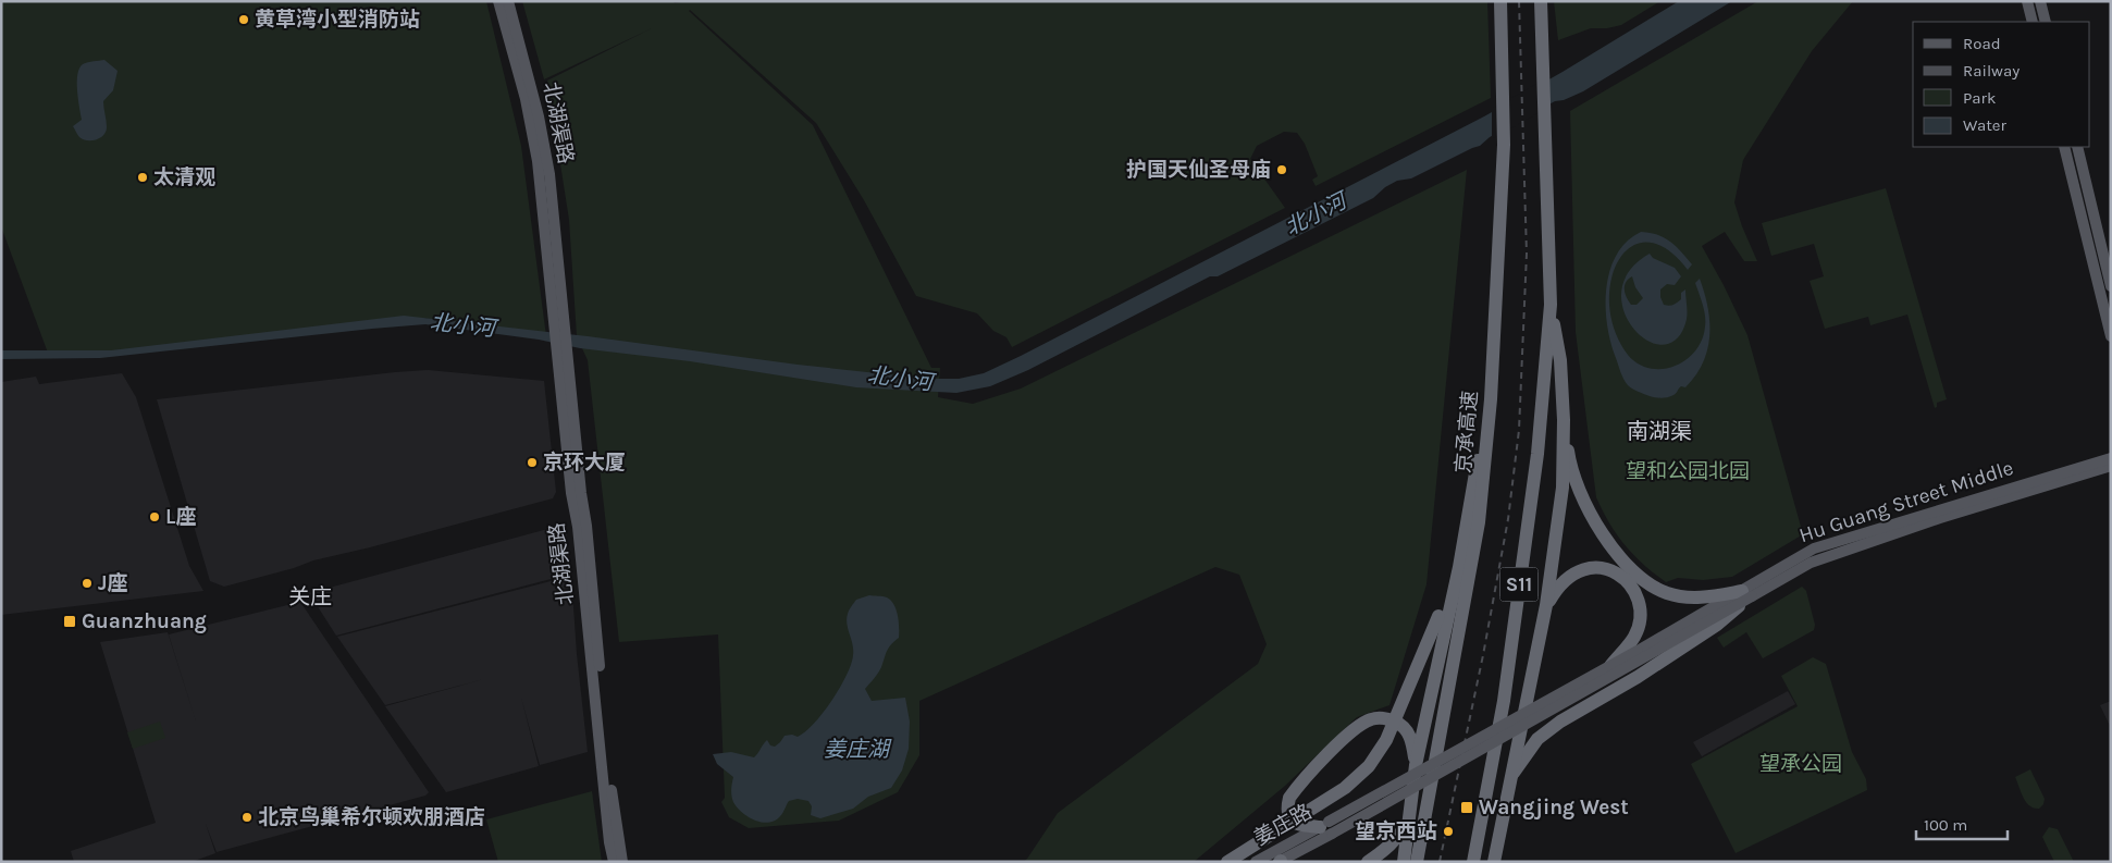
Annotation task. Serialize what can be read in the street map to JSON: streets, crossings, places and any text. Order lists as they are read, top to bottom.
{
  "streets": {
    "highway": ["京承高速", "S11"],
    "main road": ["北湖渠路", "Hu Guang Street Middle", "姜庄路"]
  },
  "crossings": [
    ["Hu Guang Street Middle", "姜庄路"]
  ],
  "districts": ["南湖渠", "关庄"],
  "water": ["北小河", "姜庄湖"],
  "parks": ["望和公园北园", "望承公园"],
  "places": {
    "other": [
      "黄草湾小型消防站",
      "护国天仙圣母庙",
      "太清观",
      "京环大厦",
      "L座",
      "J座",
      "北京鸟巢希尔顿欢朋酒店",
      "望京西站"
    ],
    "transit": ["Guanzhuang", "Wangjing West"]
  },
  "legend": [
    "Road",
    "Railway",
    "Park",
    "Water"
  ],
  "scale_bar": "100 m"
}
